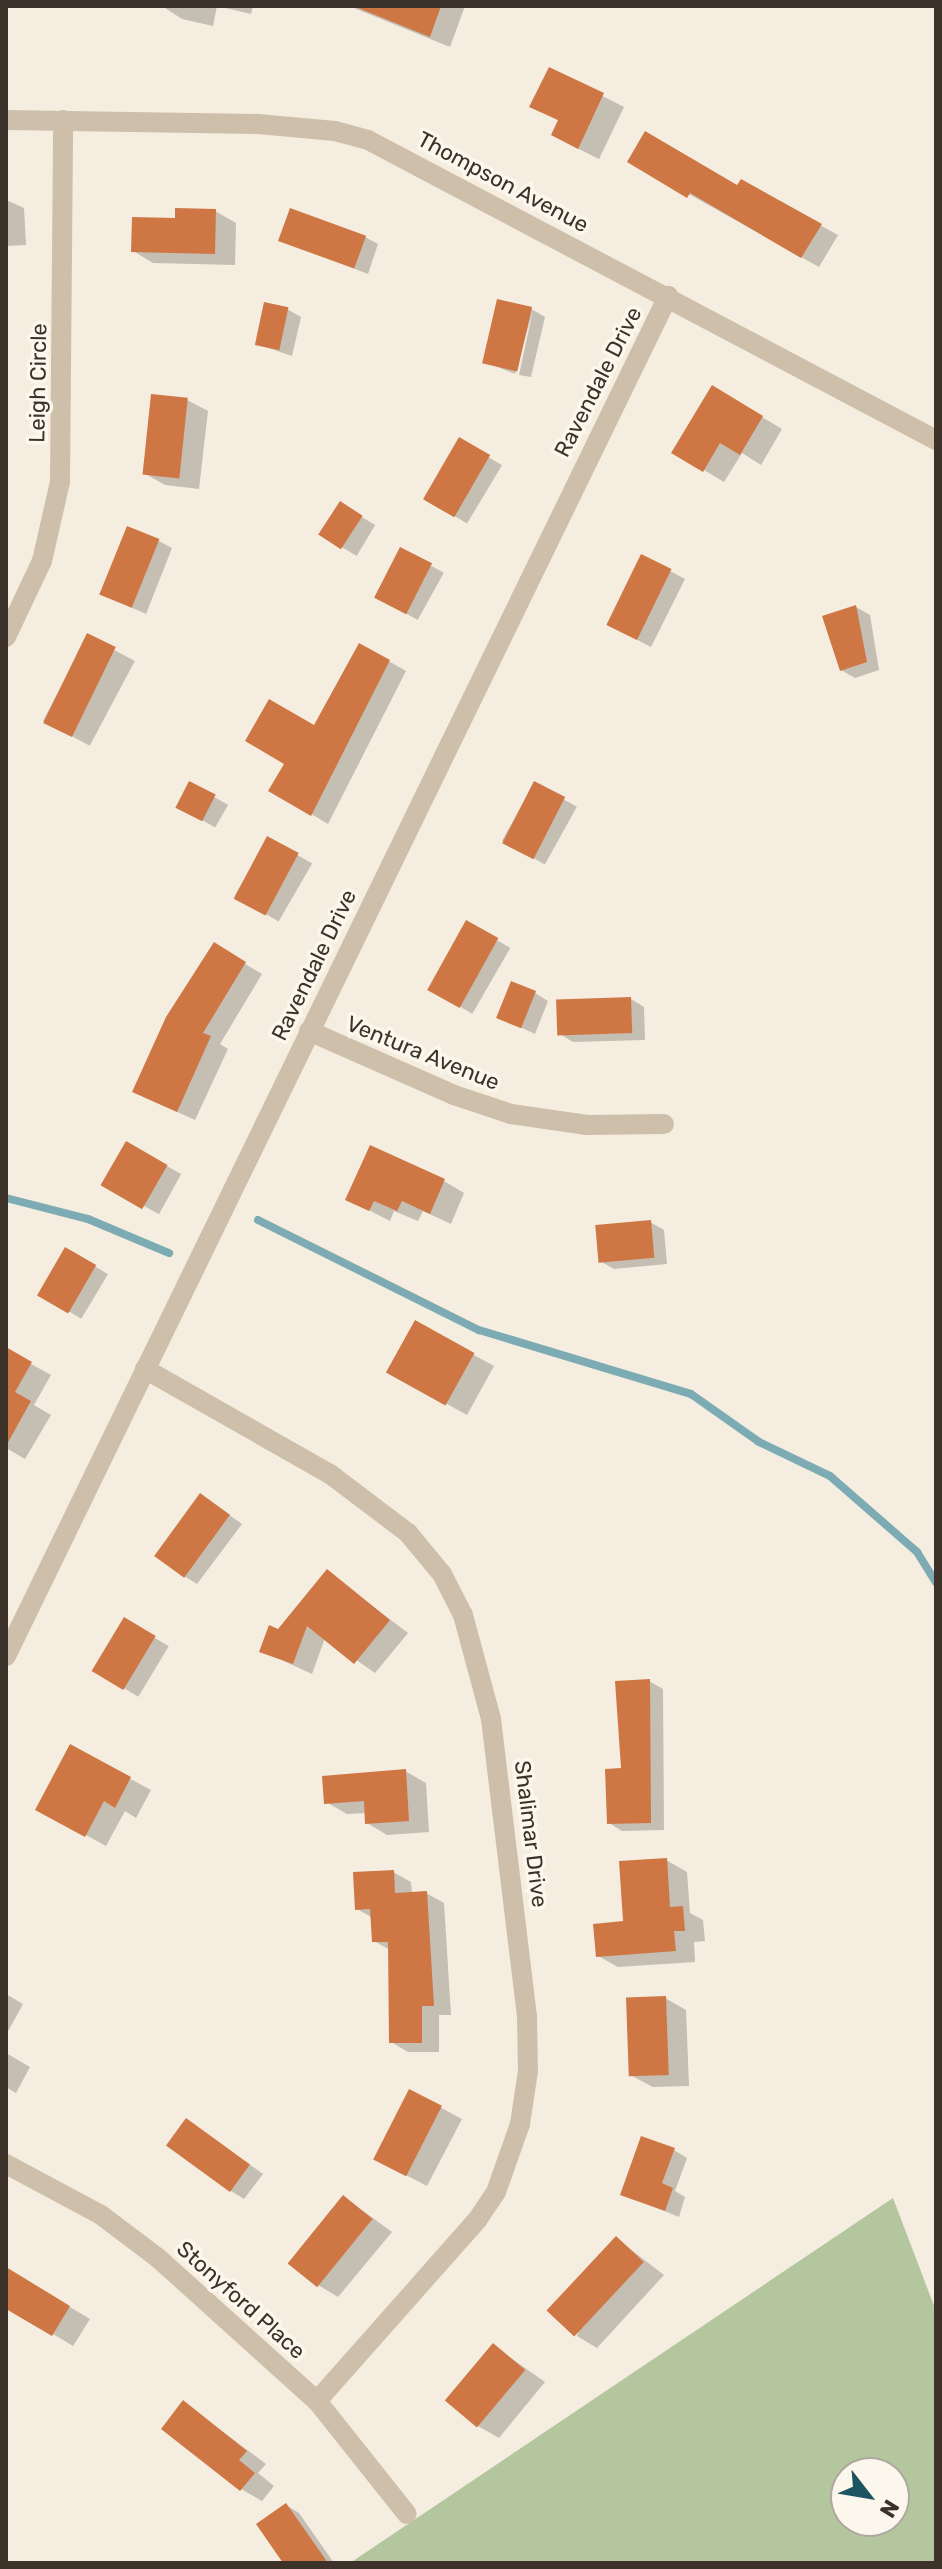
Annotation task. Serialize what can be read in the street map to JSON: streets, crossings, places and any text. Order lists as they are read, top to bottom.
{
  "streets": {
    "street": [
      "Thompson Avenue",
      "Ravendale Drive",
      "Leigh Circle",
      "Ventura Avenue",
      "Shalimar Drive",
      "Stonyford Place"
    ]
  },
  "crossings": [
    ["Thompson Avenue", "Ravendale Drive"],
    ["Thompson Avenue", "Leigh Circle"],
    ["Ravendale Drive", "Ventura Avenue"],
    ["Ravendale Drive", "Shalimar Drive"],
    ["Shalimar Drive", "Stonyford Place"]
  ],
  "north": "bottom right"
}
